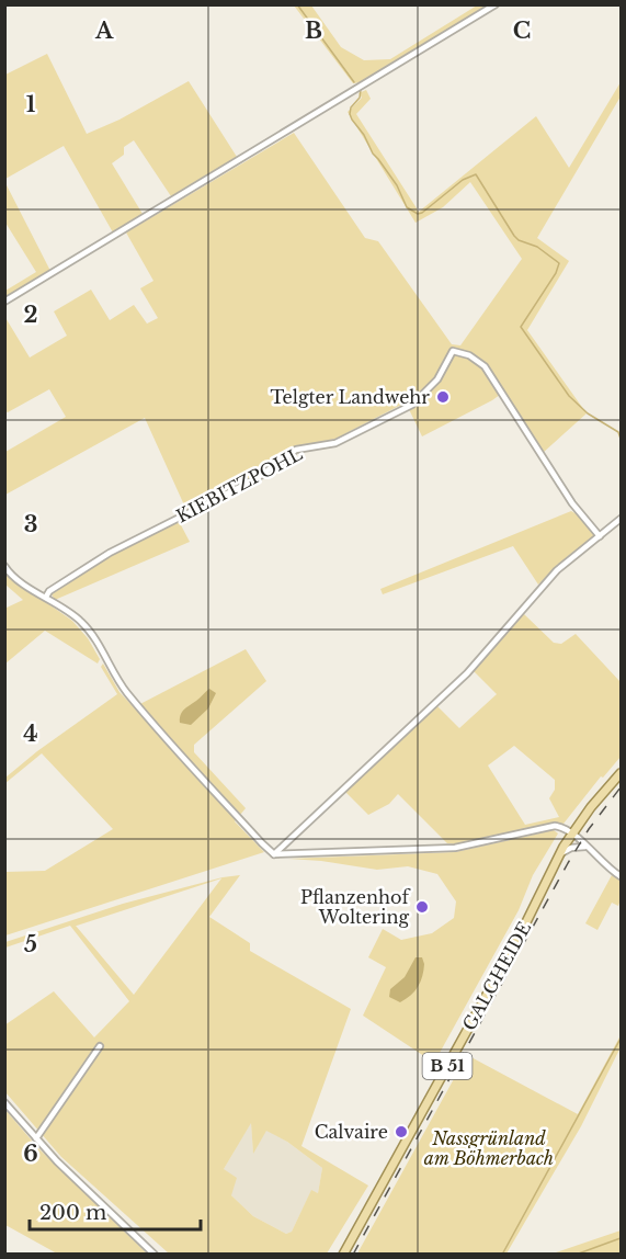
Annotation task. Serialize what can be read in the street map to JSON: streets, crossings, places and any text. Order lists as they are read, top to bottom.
{
  "streets": {
    "main road": ["GALGHEIDE", "B 51"],
    "street": ["KIEBITZPOHL"]
  },
  "crossings": [
    ["GALGHEIDE", "B 51"]
  ],
  "parks": ["Nassgrünland am Böhmerbach"],
  "places": ["Telgter Landwehr", "Pflanzenhof Woltering", "Calvaire"],
  "scale_bar": "200 m",
  "grid": {
    "columns": ["A", "B", "C"],
    "rows": [
      "1",
      "2",
      "3",
      "4",
      "5",
      "6"
    ]
  }
}
